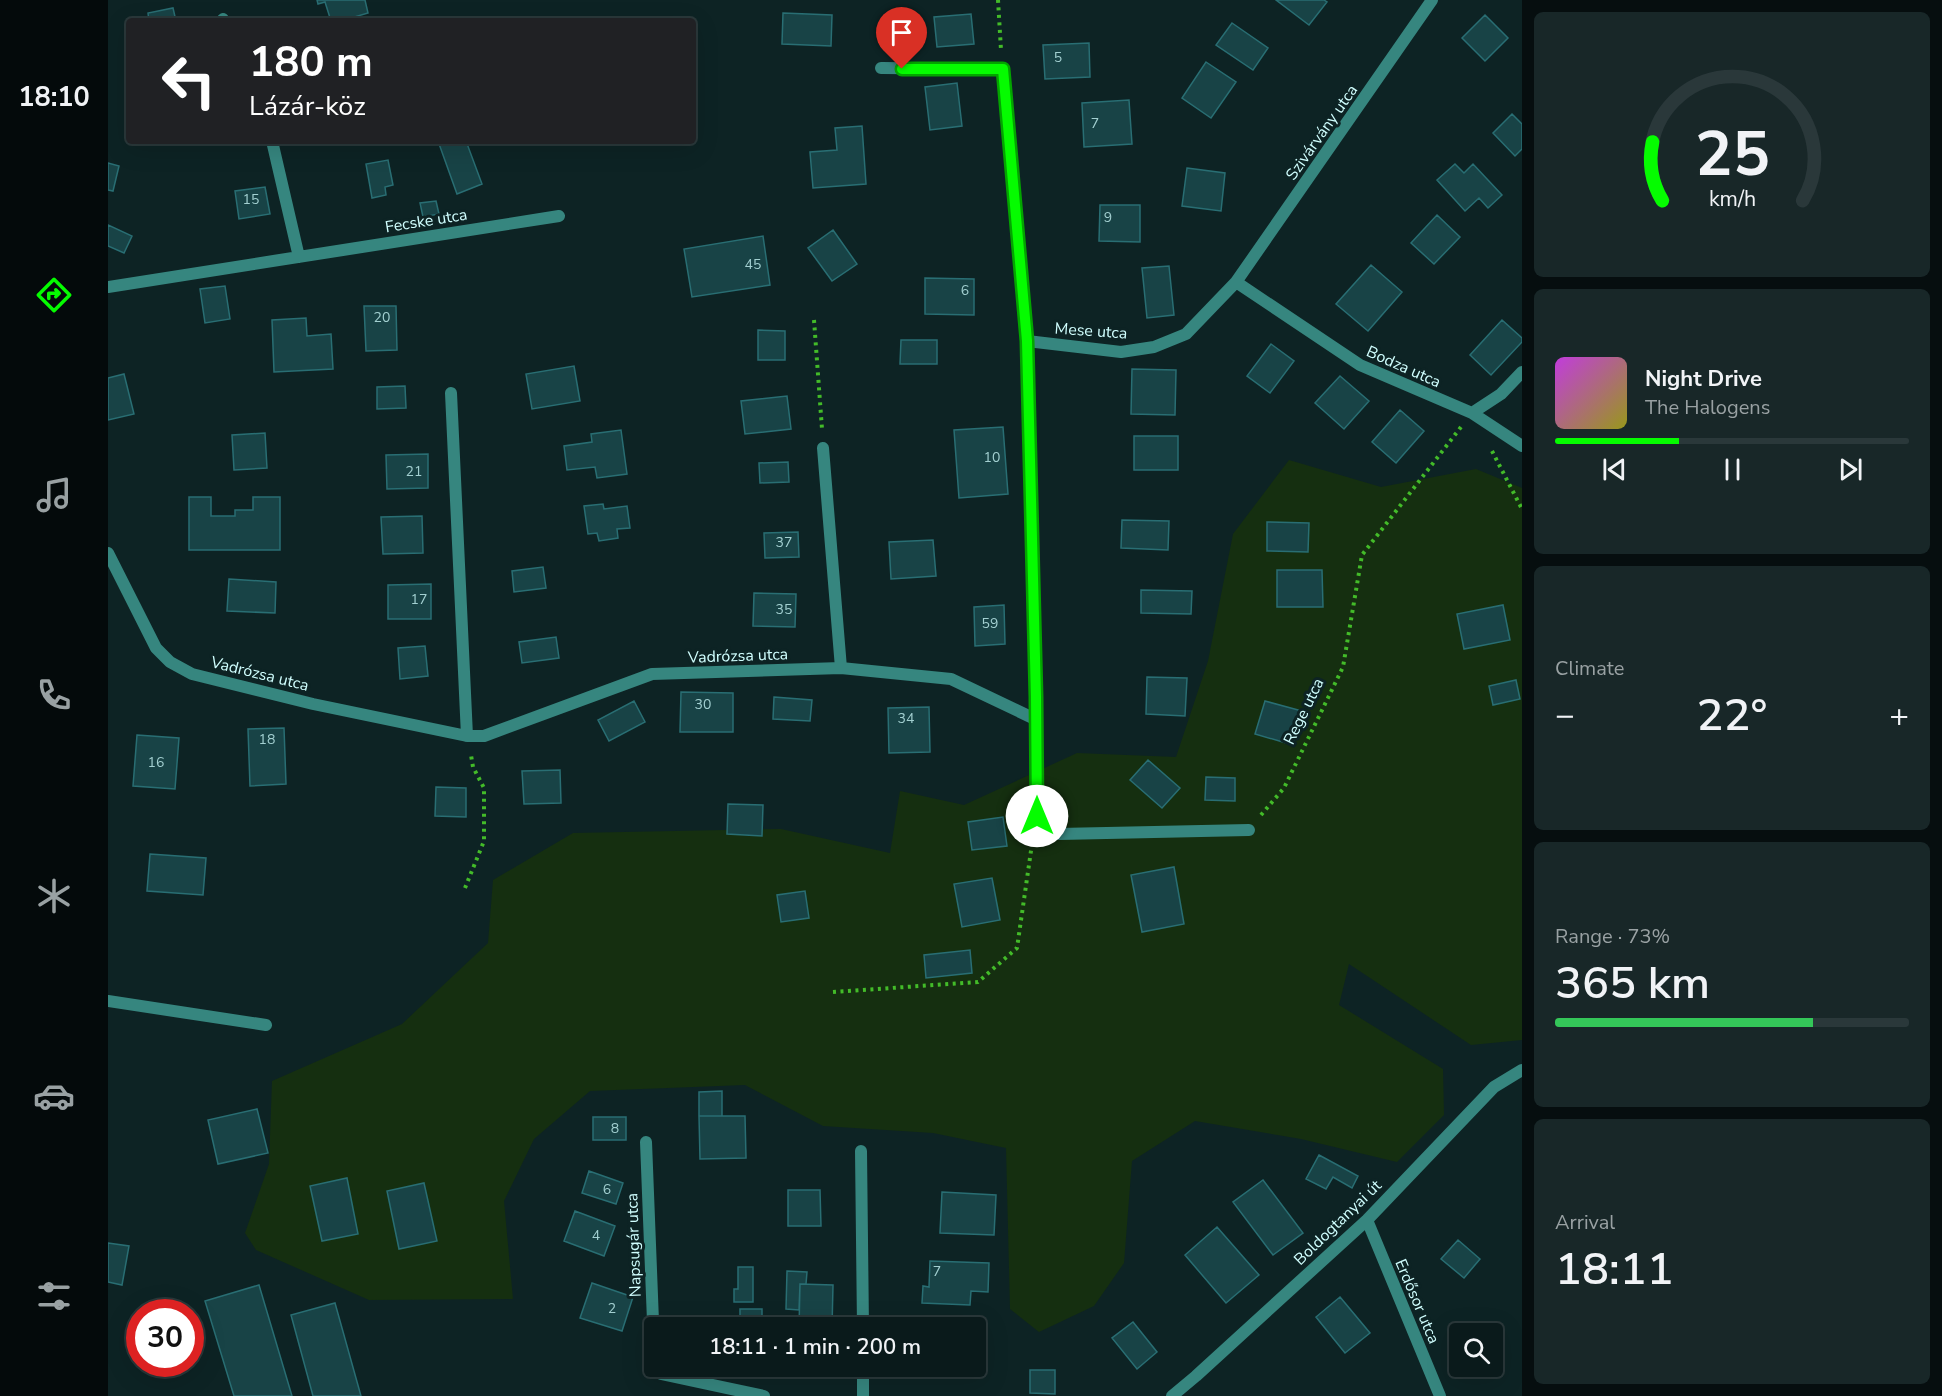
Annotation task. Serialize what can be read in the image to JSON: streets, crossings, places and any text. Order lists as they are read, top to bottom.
{
  "streets": {
    "street": [
      "Szivárvány utca",
      "Fecske utca",
      "Mese utca",
      "Bodza utca",
      "Vadrózsa utca",
      "Boldogtanyai út",
      "Napsugár utca",
      "Erdősor utca"
    ],
    "path": ["Rege utca"]
  },
  "crossings": [
    ["Szivárvány utca", "Mese utca"],
    ["Szivárvány utca", "Bodza utca"],
    ["Mese utca", "Bodza utca"],
    ["Bodza utca", "Rege utca"],
    ["Boldogtanyai út", "Erdősor utca"]
  ],
  "house_numbers": [
    "5",
    "7",
    "15",
    "9",
    "45",
    "6",
    "20",
    "10",
    "21",
    "37",
    "17",
    "35",
    "59",
    "30",
    "34",
    "18",
    "16",
    "8",
    "6",
    "4",
    "7",
    "2"
  ],
  "page": {
    "tabs": "18:10",
    "turn": ["180 m", "Lázár-köz"],
    "song": ["Night Drive", "The Halogens"],
    "tile": [
      "Climate",
      ["Range · 73%", "365 km"],
      ["Arrival", "18:11"]
    ],
    "heat": ["−", "22°", "+"],
    "limit": "30",
    "trip": "18:11 · 1 min · 200 m",
    "gauge": ["25", "km/h"]
  }
}
